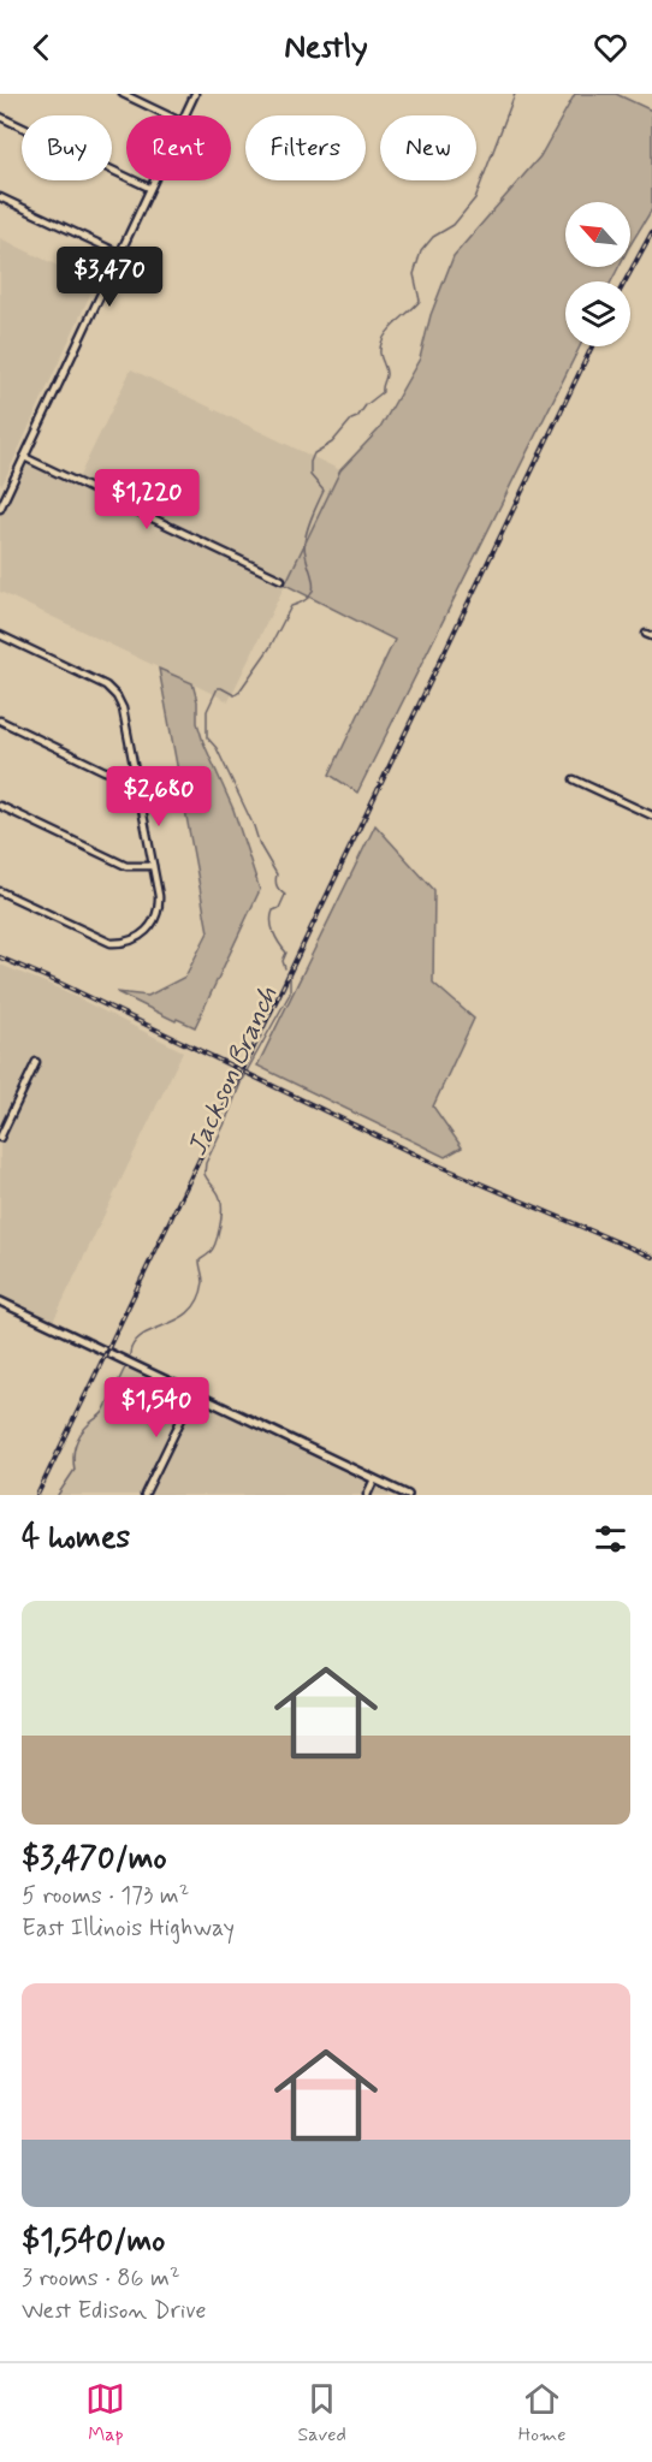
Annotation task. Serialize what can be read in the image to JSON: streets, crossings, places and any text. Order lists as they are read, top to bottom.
{
  "water": ["Jackson Branch"],
  "north": "top left",
  "page": {
    "header": "Nestly",
    "chip": [
      "Buy",
      "Rent",
      "Filters",
      "New"
    ],
    "price": [
      "$3,470",
      "$1,220",
      "$2,680",
      "$1,540"
    ],
    "heading": "4 homes",
    "list": [
      {
        "name": "$3,470/mo",
        "note": "5 rooms · 173 m² · East Illinois Highway"
      },
      {
        "name": "$1,540/mo",
        "note": "3 rooms · 86 m² · West Edison Drive"
      }
    ],
    "tabs": ["Map", "Saved", "Home"]
  }
}
